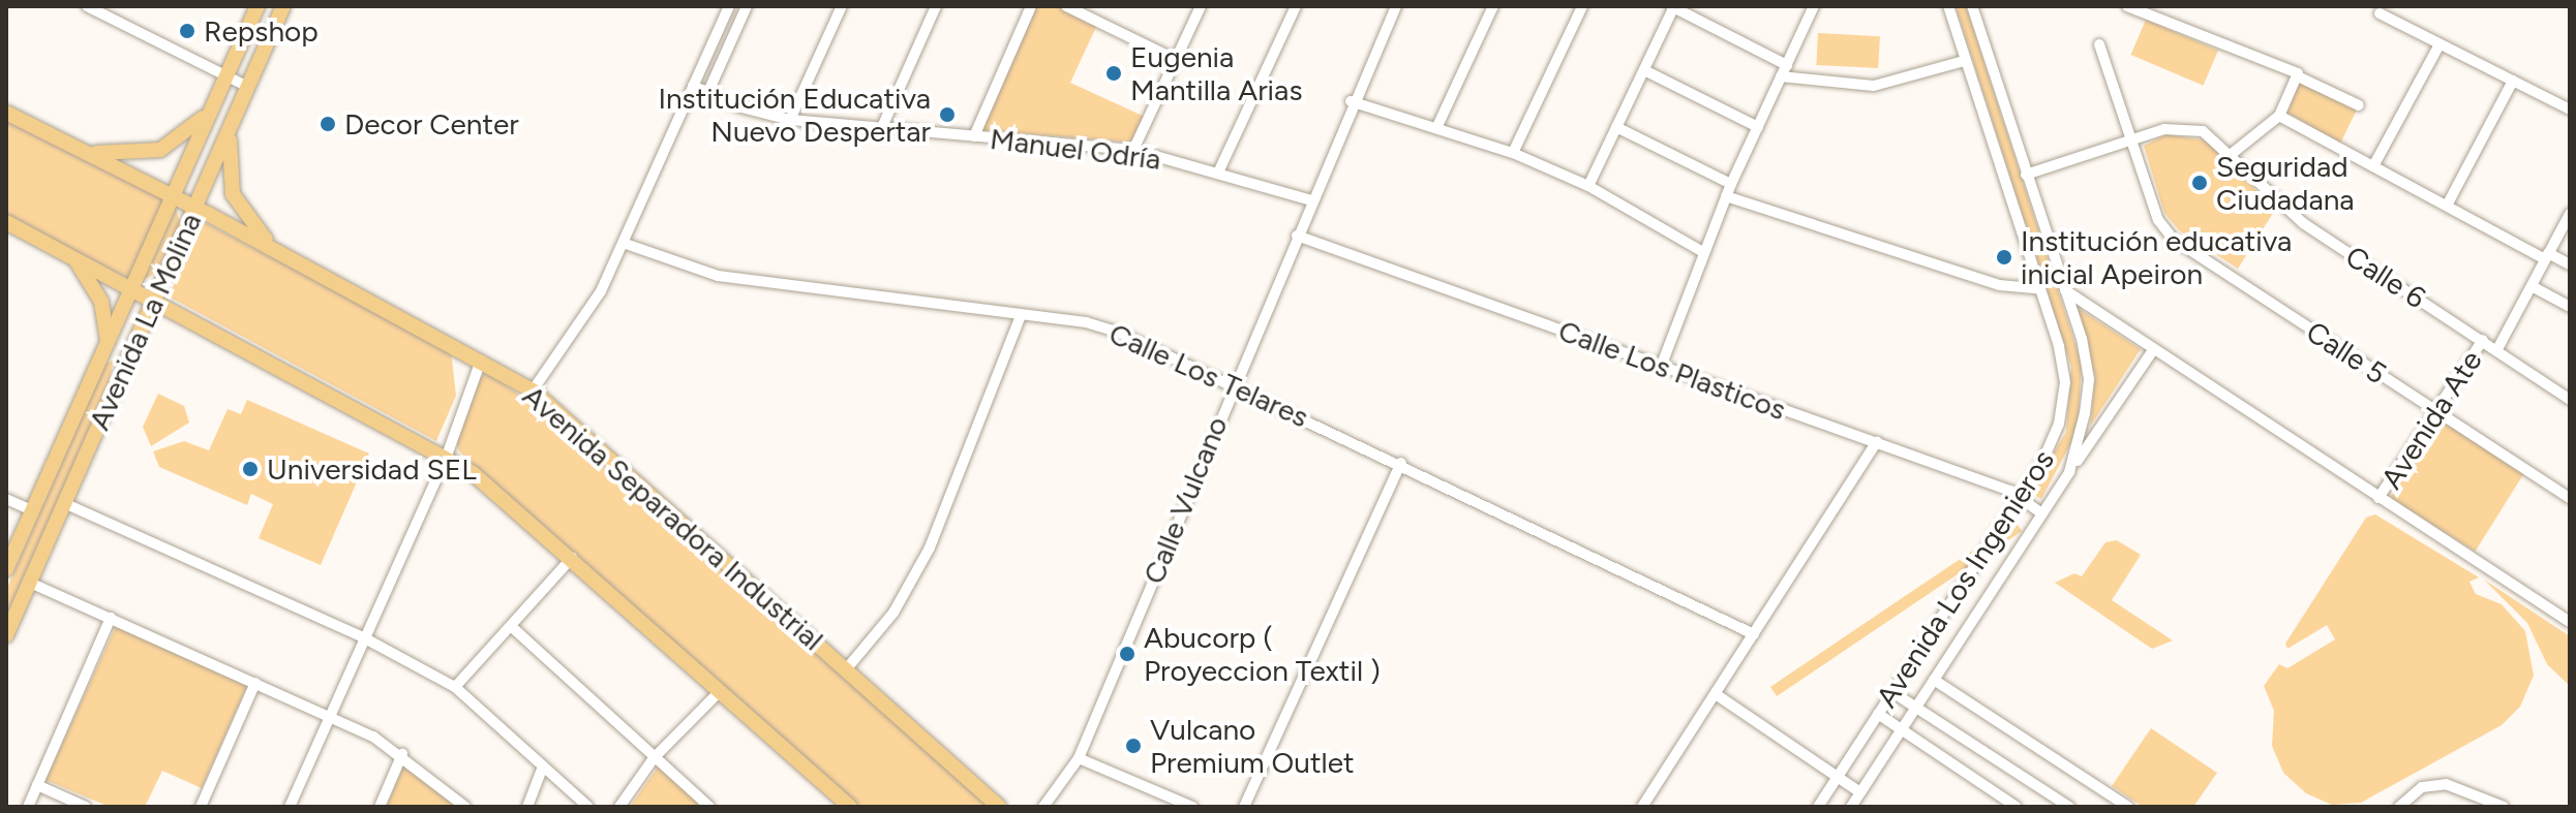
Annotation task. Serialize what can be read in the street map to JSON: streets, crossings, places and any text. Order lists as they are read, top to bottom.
{
  "streets": {
    "main road": ["Avenida La Molina", "Avenida Separadora Industrial"],
    "street": [
      "Manuel Odría",
      "Calle 6",
      "Calle 5",
      "Calle Los Plasticos",
      "Calle Los Telares",
      "Avenida Ate",
      "Calle Vulcano",
      "Avenida Los Ingenieros"
    ]
  },
  "crossings": [
    ["Manuel Odría", "Calle Vulcano"],
    ["Calle 6", "Calle 5"],
    ["Calle 6", "Avenida Ate"],
    ["Calle 6", "Avenida Los Ingenieros"],
    ["Avenida La Molina", "Avenida Separadora Industrial"],
    ["Calle 5", "Avenida Ate"],
    ["Calle Los Plasticos", "Calle Vulcano"],
    ["Calle Los Plasticos", "Avenida Los Ingenieros"],
    ["Calle Los Telares", "Calle Vulcano"]
  ],
  "places": [
    "Repshop",
    "Eugenia Mantilla Arias",
    "Institución Educativa Nuevo Despertar",
    "Decor Center",
    "Seguridad Ciudadana",
    "Institución educativa inicial Apeiron",
    "Universidad SEL",
    "Abucorp ( Proyeccion Textil )",
    "Vulcano Premium Outlet"
  ]
}
